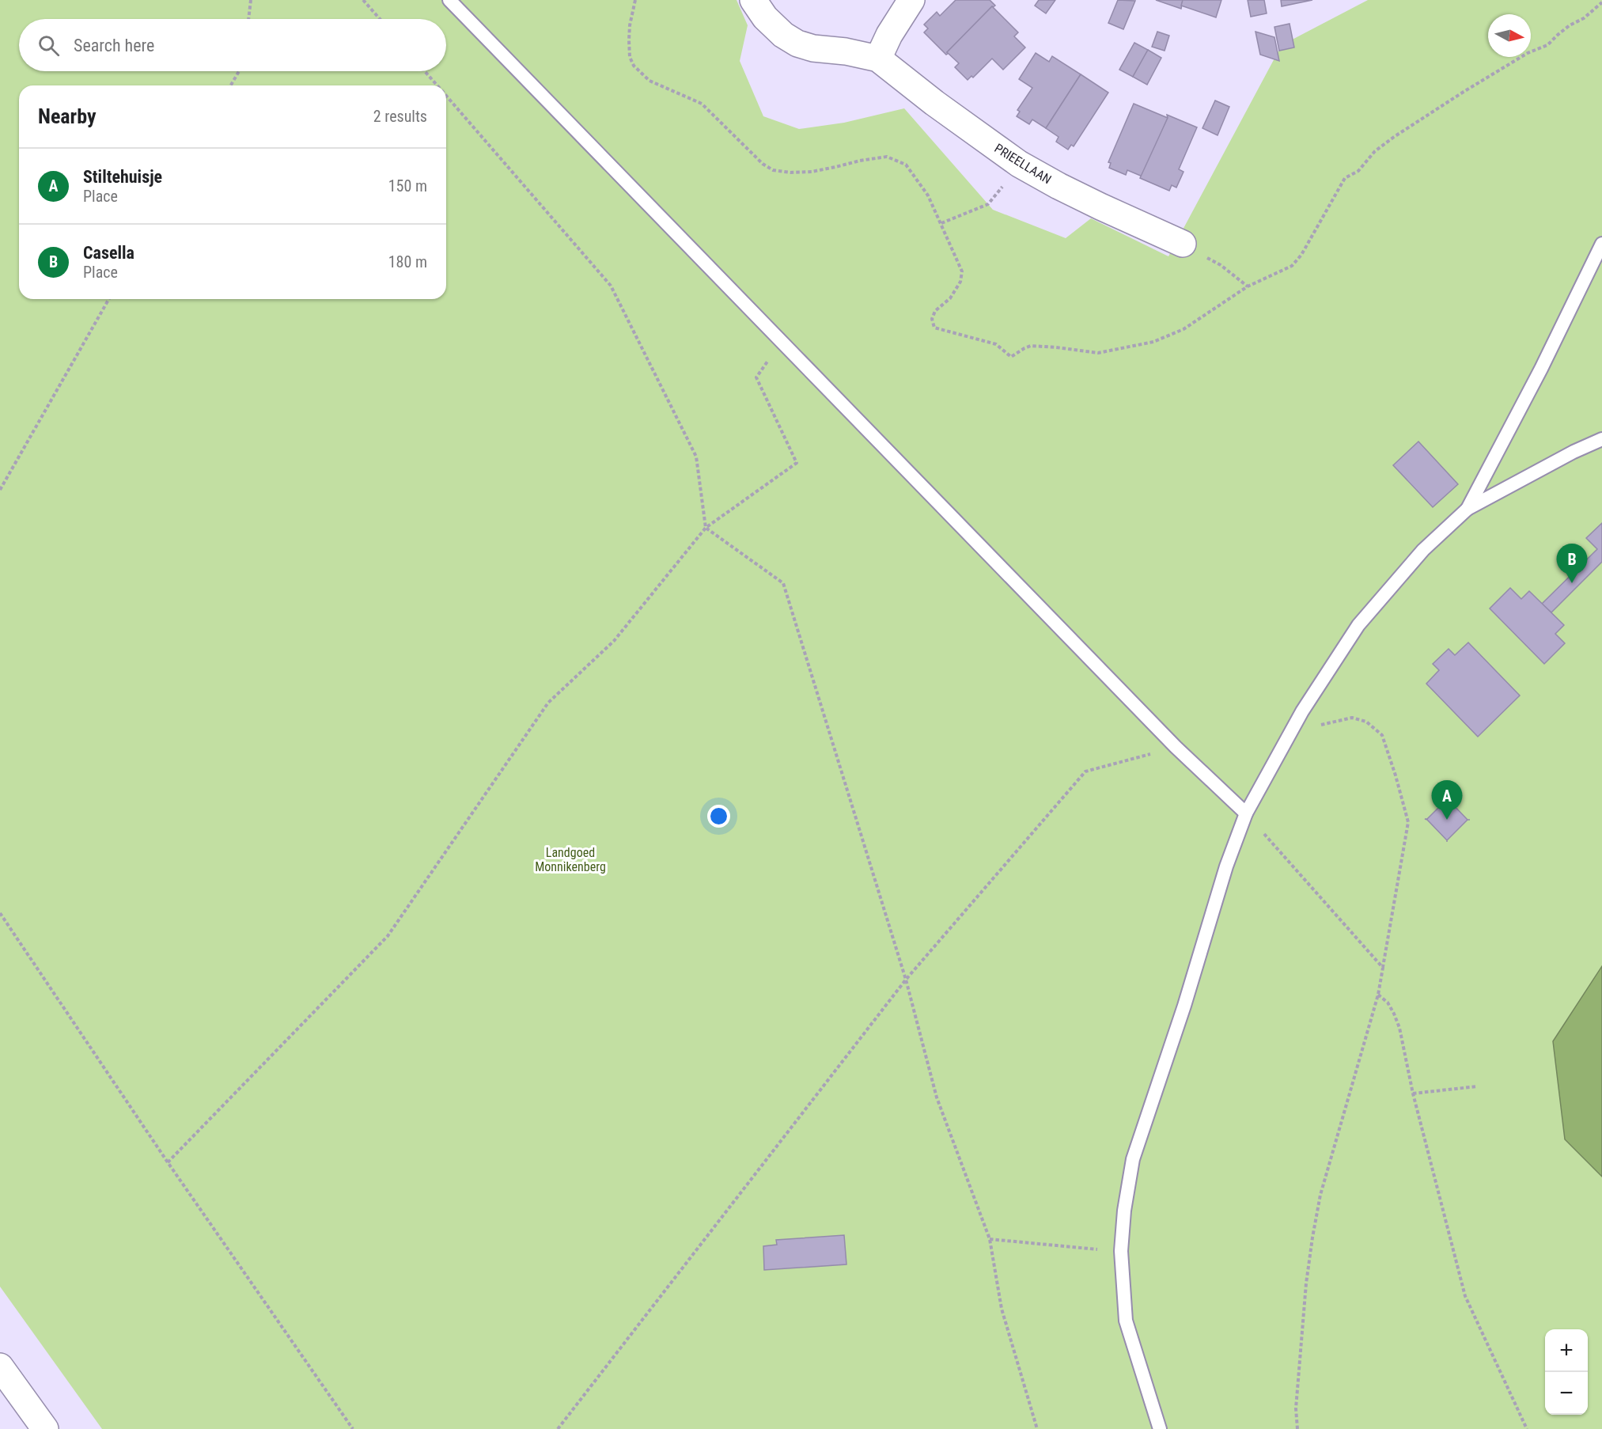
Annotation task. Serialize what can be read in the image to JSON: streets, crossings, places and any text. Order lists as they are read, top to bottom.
{
  "streets": {
    "main road": ["PRIEELLAAN"]
  },
  "parks": ["Landgoed Monnikenberg"],
  "north": "right",
  "page": {
    "search": "Search here",
    "heading": ["Nearby", "2 results"],
    "list": [
      {
        "mark": "A",
        "name": "Stiltehuisje",
        "note": "Place",
        "value": "150 m"
      },
      {
        "mark": "B",
        "name": "Casella",
        "note": "Place",
        "value": "180 m"
      }
    ],
    "pins": ["B", "A"],
    "map_buttons": ["+", "−"]
  }
}
